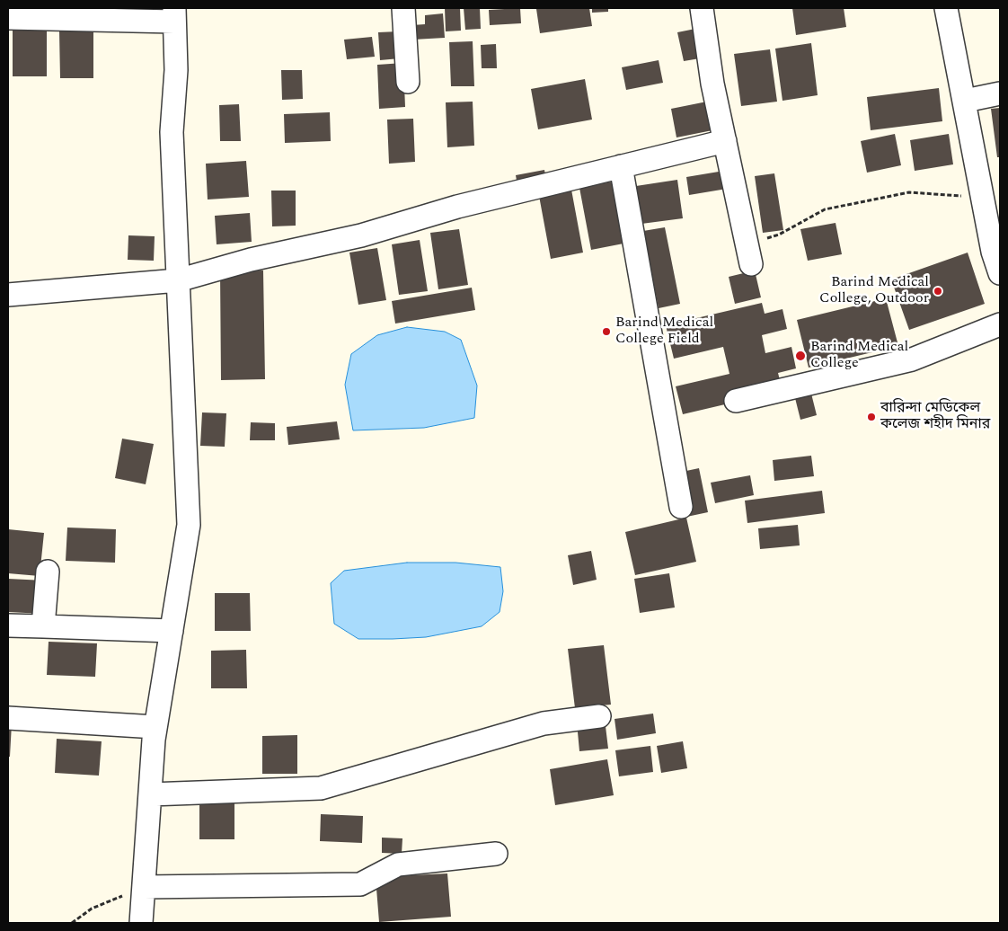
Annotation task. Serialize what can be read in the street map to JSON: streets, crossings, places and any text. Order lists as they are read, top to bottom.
{
  "places": [
    "Barind Medical College, Outdoor",
    "Barind Medical College Field",
    "Barind Medical College",
    "বারিন্দা মেডিকেল কলেজ শহীদ মিনার"
  ]
}
